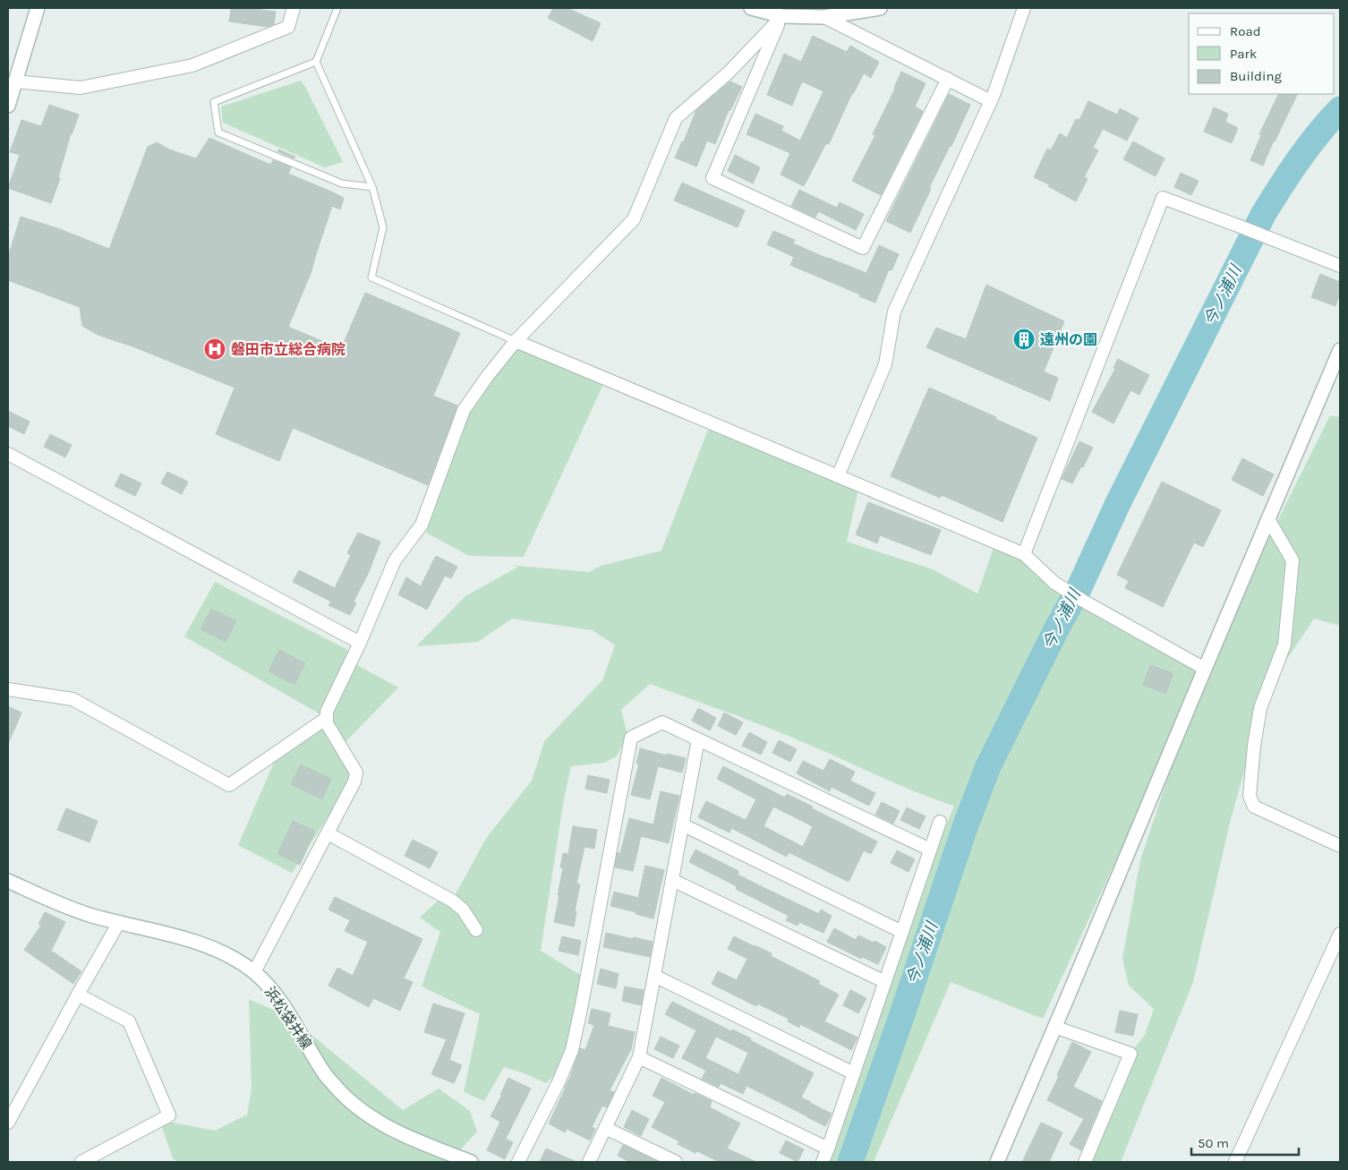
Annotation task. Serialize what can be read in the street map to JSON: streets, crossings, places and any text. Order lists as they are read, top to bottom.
{
  "streets": {
    "street": ["浜松袋井線"]
  },
  "water": ["今ノ浦川"],
  "places": {
    "building": ["遠州の園"],
    "hospital": ["磐田市立総合病院"]
  },
  "legend": ["Road", "Park", "Building"],
  "scale_bar": "50 m"
}
